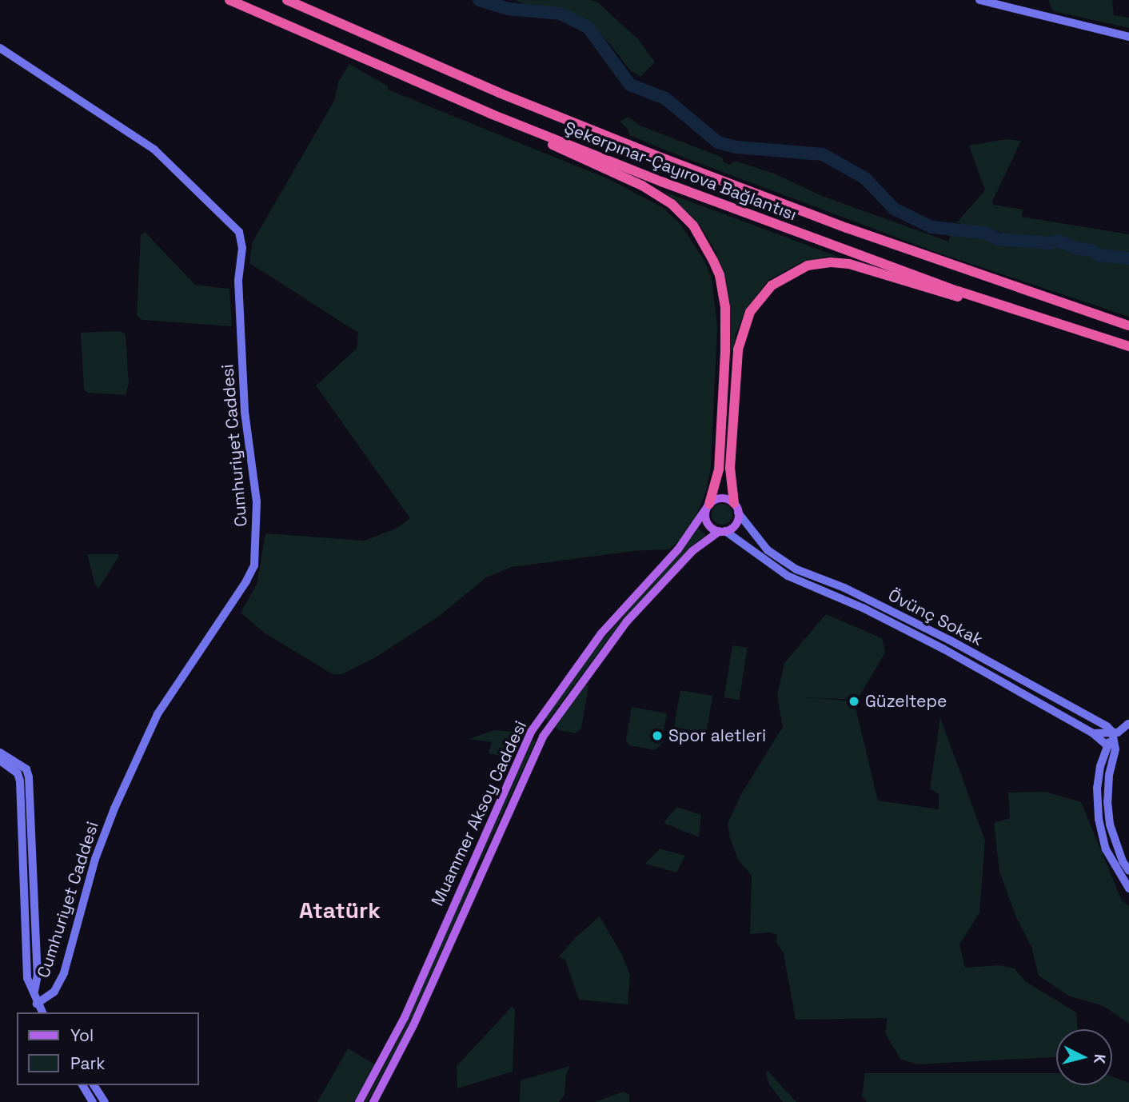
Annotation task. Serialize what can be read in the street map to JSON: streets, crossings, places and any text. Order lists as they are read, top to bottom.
{
  "streets": {
    "highway": ["Şekerpınar-Çayırova Bağlantısı"],
    "main road": ["Muammer Aksoy Caddesi"],
    "street": ["Cumhuriyet Caddesi", "Övünç Sokak"]
  },
  "crossings": [
    ["Övünç Sokak", "Muammer Aksoy Caddesi"]
  ],
  "districts": ["Atatürk"],
  "places": ["Güzeltepe", "Spor aletleri"],
  "legend": ["Yol", "Park"],
  "north": "right"
}
